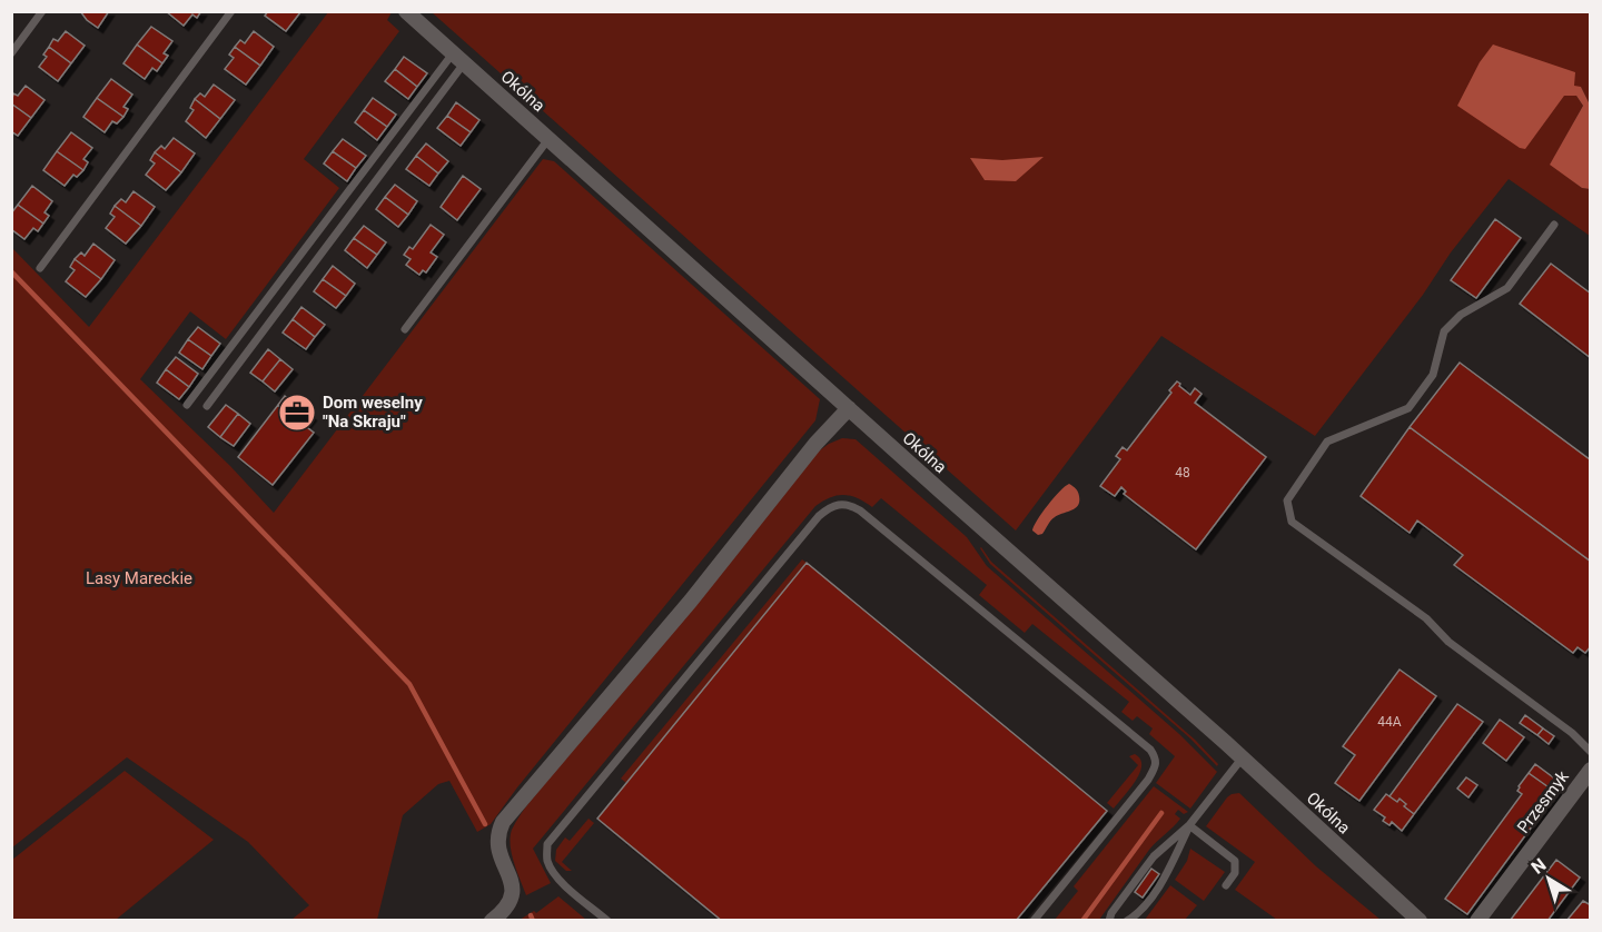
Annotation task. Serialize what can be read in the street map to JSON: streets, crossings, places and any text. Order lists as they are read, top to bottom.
{
  "streets": {
    "street": ["Okólna", "Przesmyk"]
  },
  "parks": ["Lasy Mareckie"],
  "places": {
    "office": ["Dom weselny \"Na Skraju\""]
  },
  "house_numbers": ["48", "44A"],
  "north": "top left"
}
